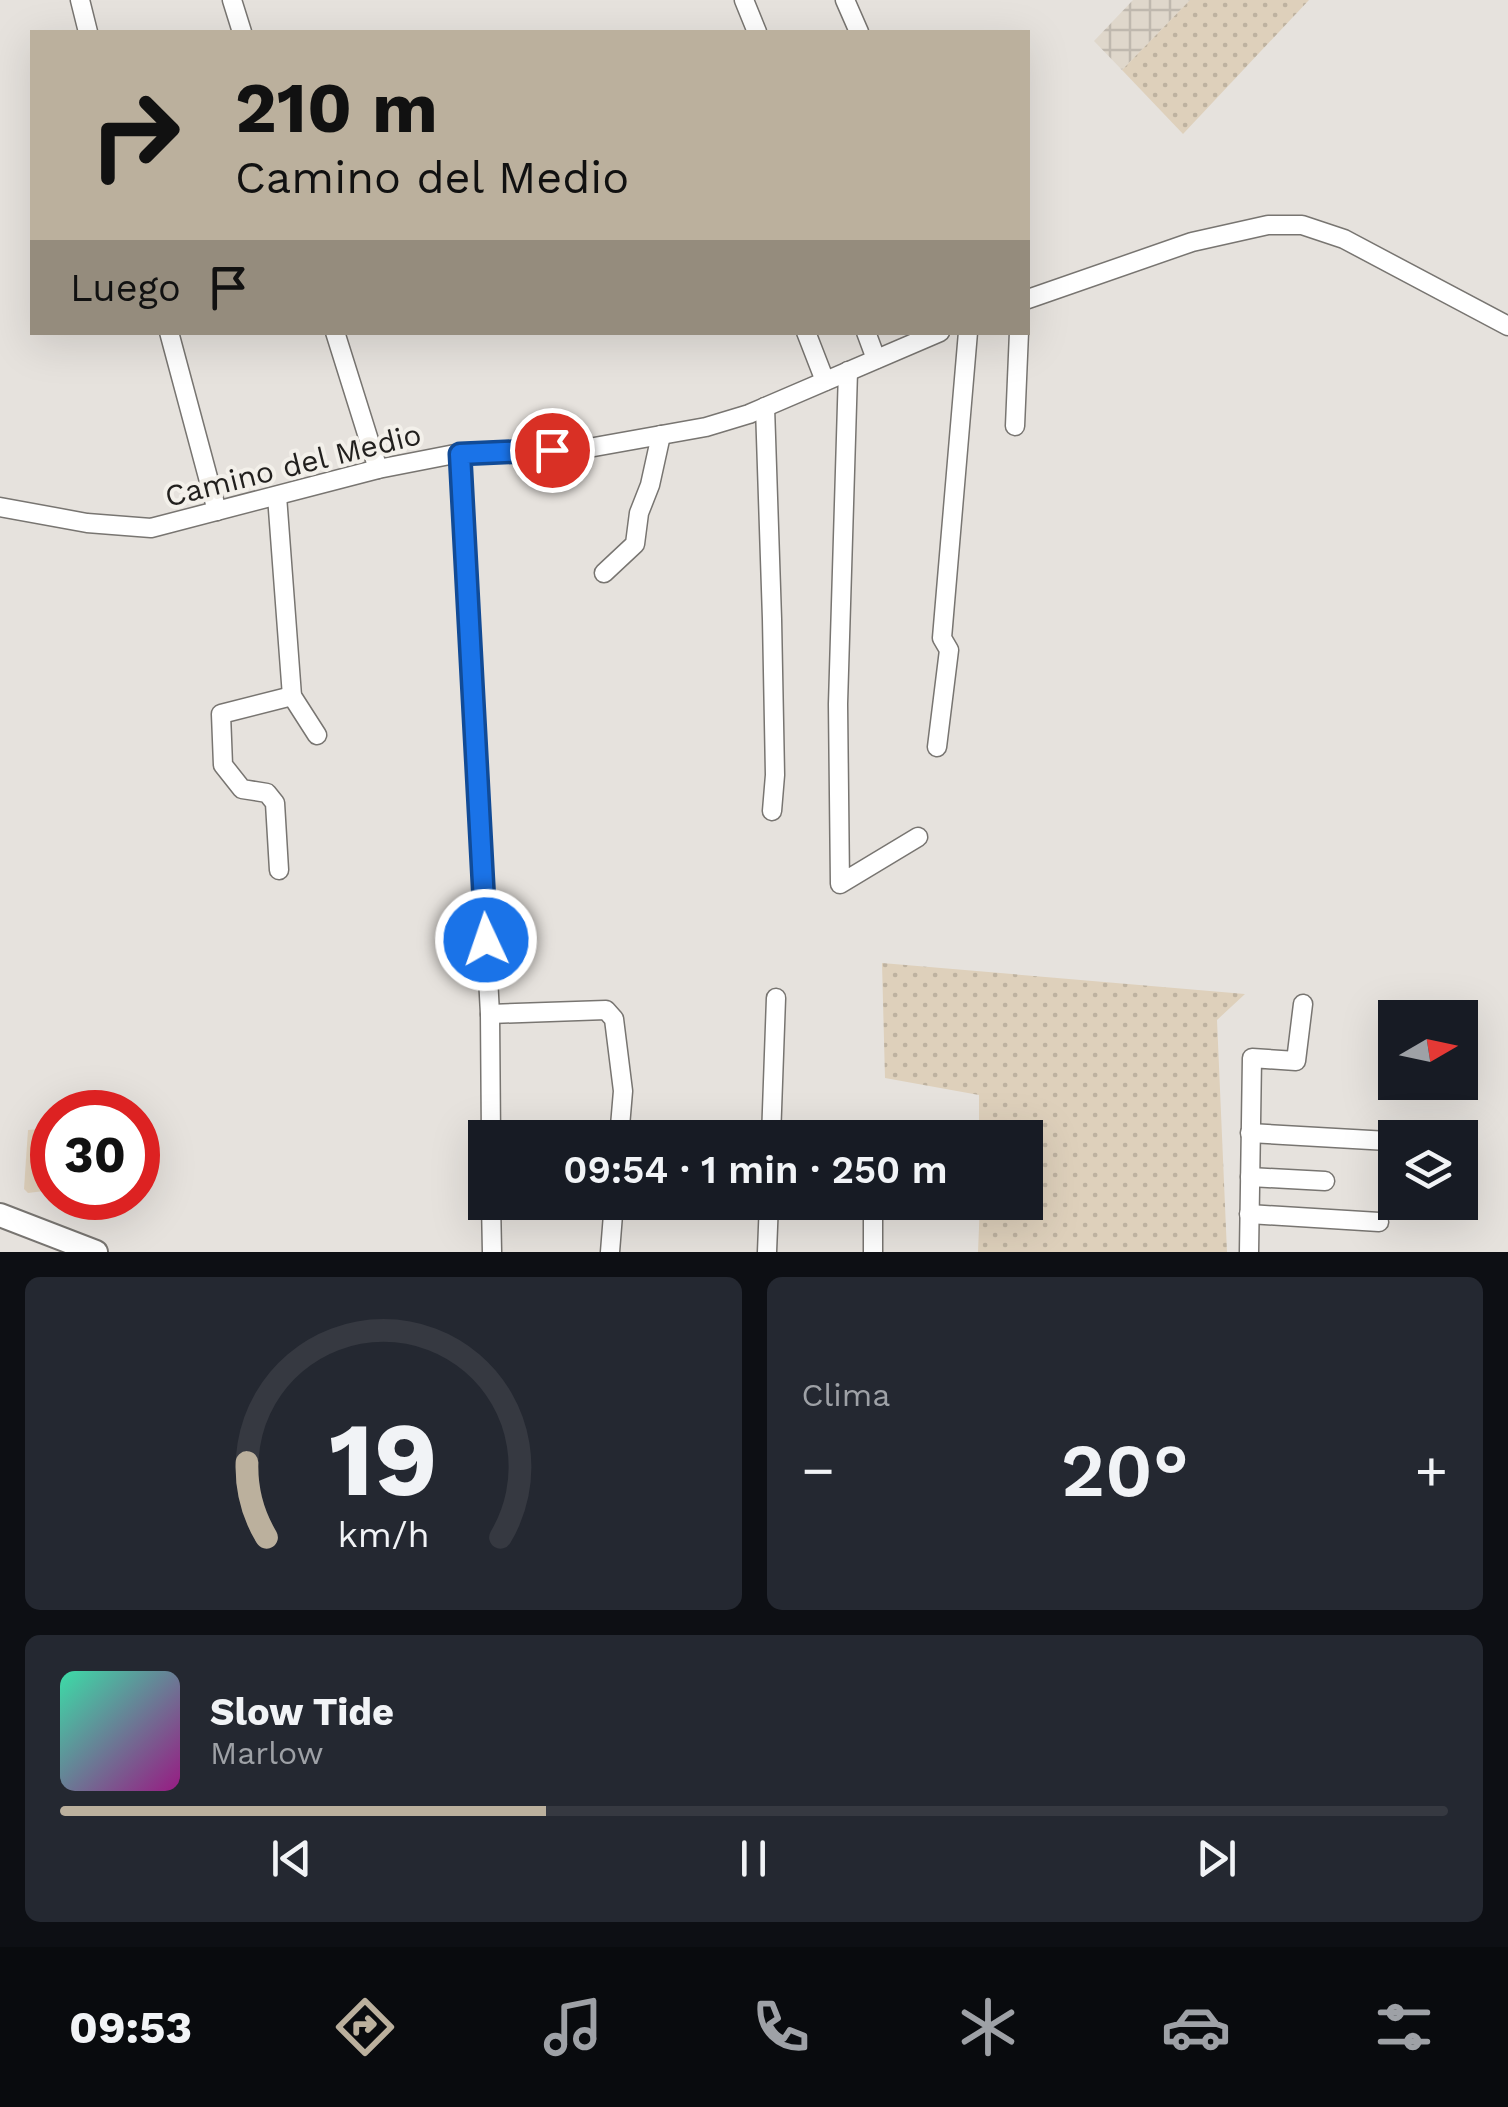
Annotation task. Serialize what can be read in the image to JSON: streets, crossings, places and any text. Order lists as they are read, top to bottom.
{
  "streets": {
    "street": ["Camino del Medio"]
  },
  "north": "right",
  "page": {
    "turn": ["210 m", "Camino del Medio"],
    "then": "Luego",
    "limit": "30",
    "trip": "09:54 · 1 min · 250 m",
    "tile": "Clima",
    "heat": ["−", "20°", "+"],
    "song": ["Slow Tide", "Marlow"],
    "tabs": "09:53",
    "gauge": ["19", "km/h"]
  }
}
